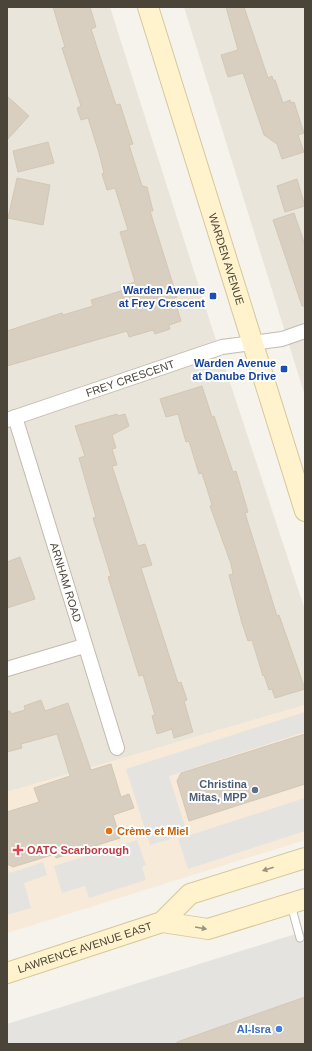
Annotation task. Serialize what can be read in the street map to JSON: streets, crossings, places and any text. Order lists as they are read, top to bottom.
{
  "streets": {
    "main road": ["WARDEN AVENUE", "LAWRENCE AVENUE EAST"],
    "street": ["FREY CRESCENT", "ARNHAM ROAD"]
  },
  "crossings": [
    ["WARDEN AVENUE", "FREY CRESCENT"],
    ["FREY CRESCENT", "ARNHAM ROAD"]
  ],
  "places": {
    "transit": ["Warden Avenue at Frey Crescent", "Warden Avenue at Danube Drive"],
    "other": ["Christina Mitas, MPP", "Crème et Miel", "Al-Isra"],
    "health": ["OATC Scarborough"]
  }
}
